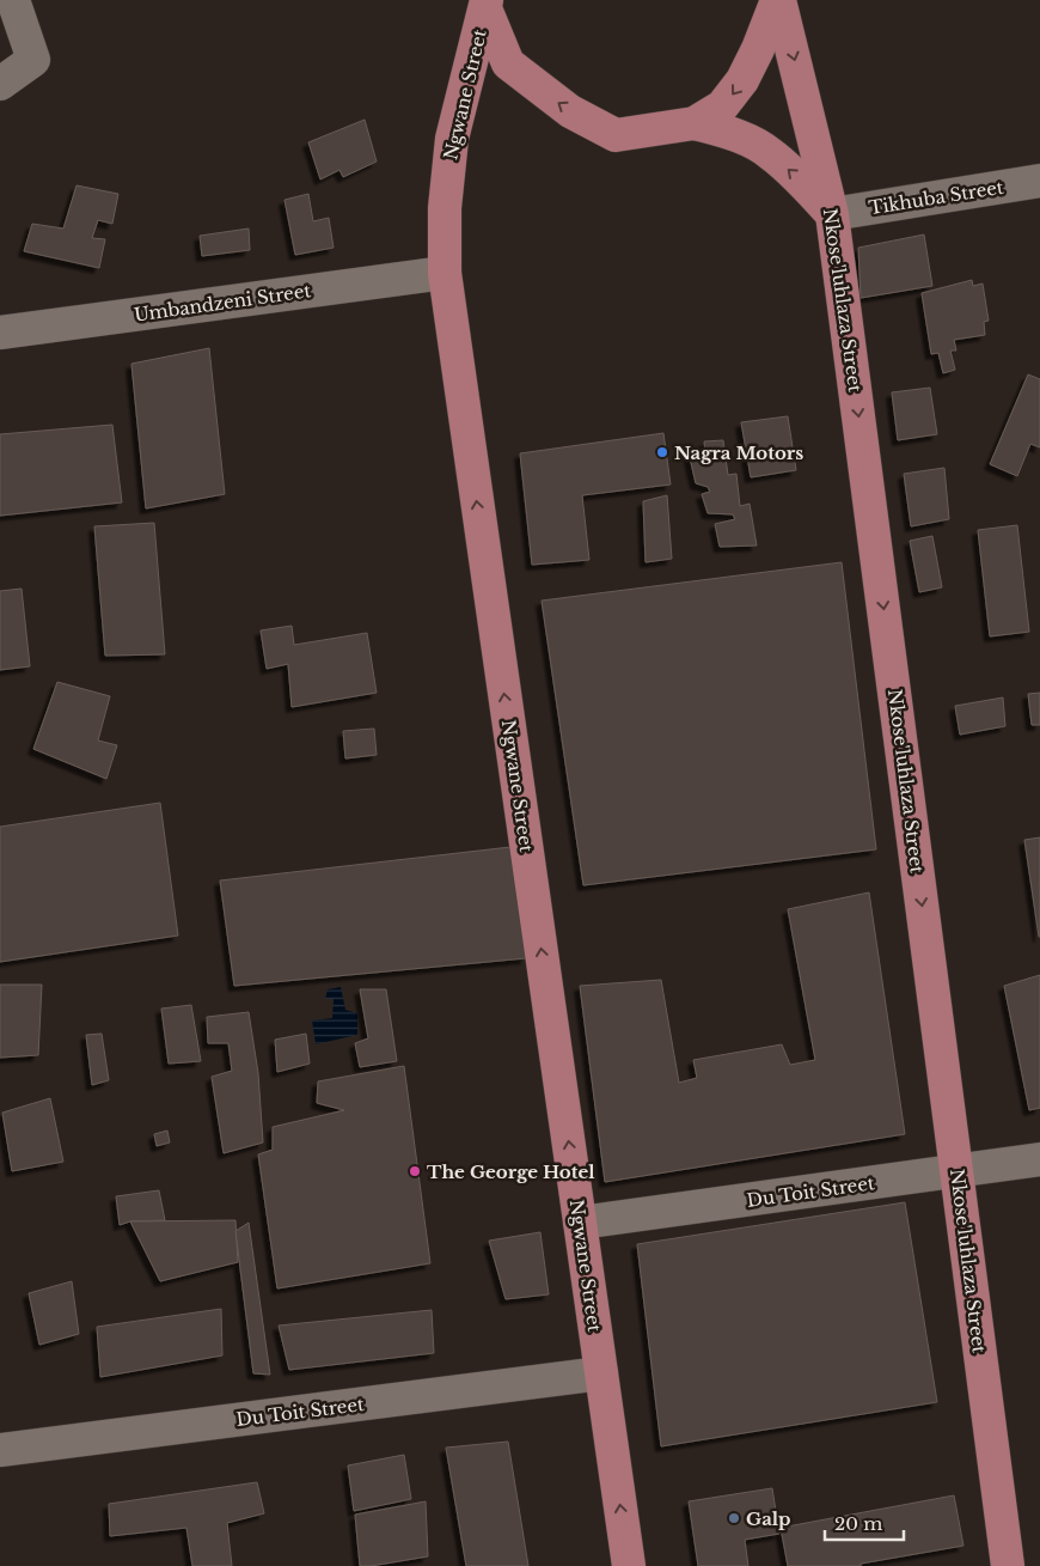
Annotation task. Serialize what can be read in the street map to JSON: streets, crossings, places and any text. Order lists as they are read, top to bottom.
{
  "streets": {
    "main road": ["Ngwane Street", "Nkose'luhlaza Street"],
    "street": ["Tikhuba Street", "Umbandzeni Street", "Du Toit Street"]
  },
  "crossings": [
    ["Ngwane Street", "Umbandzeni Street"],
    ["Ngwane Street", "Du Toit Street"],
    ["Tikhuba Street", "Nkose'luhlaza Street"],
    ["Nkose'luhlaza Street", "Du Toit Street"]
  ],
  "one_way": ["Ngwane Street", "Nkose'luhlaza Street"],
  "places": ["Nagra Motors", "The George Hotel", "Galp"],
  "scale_bar": "20 m"
}
